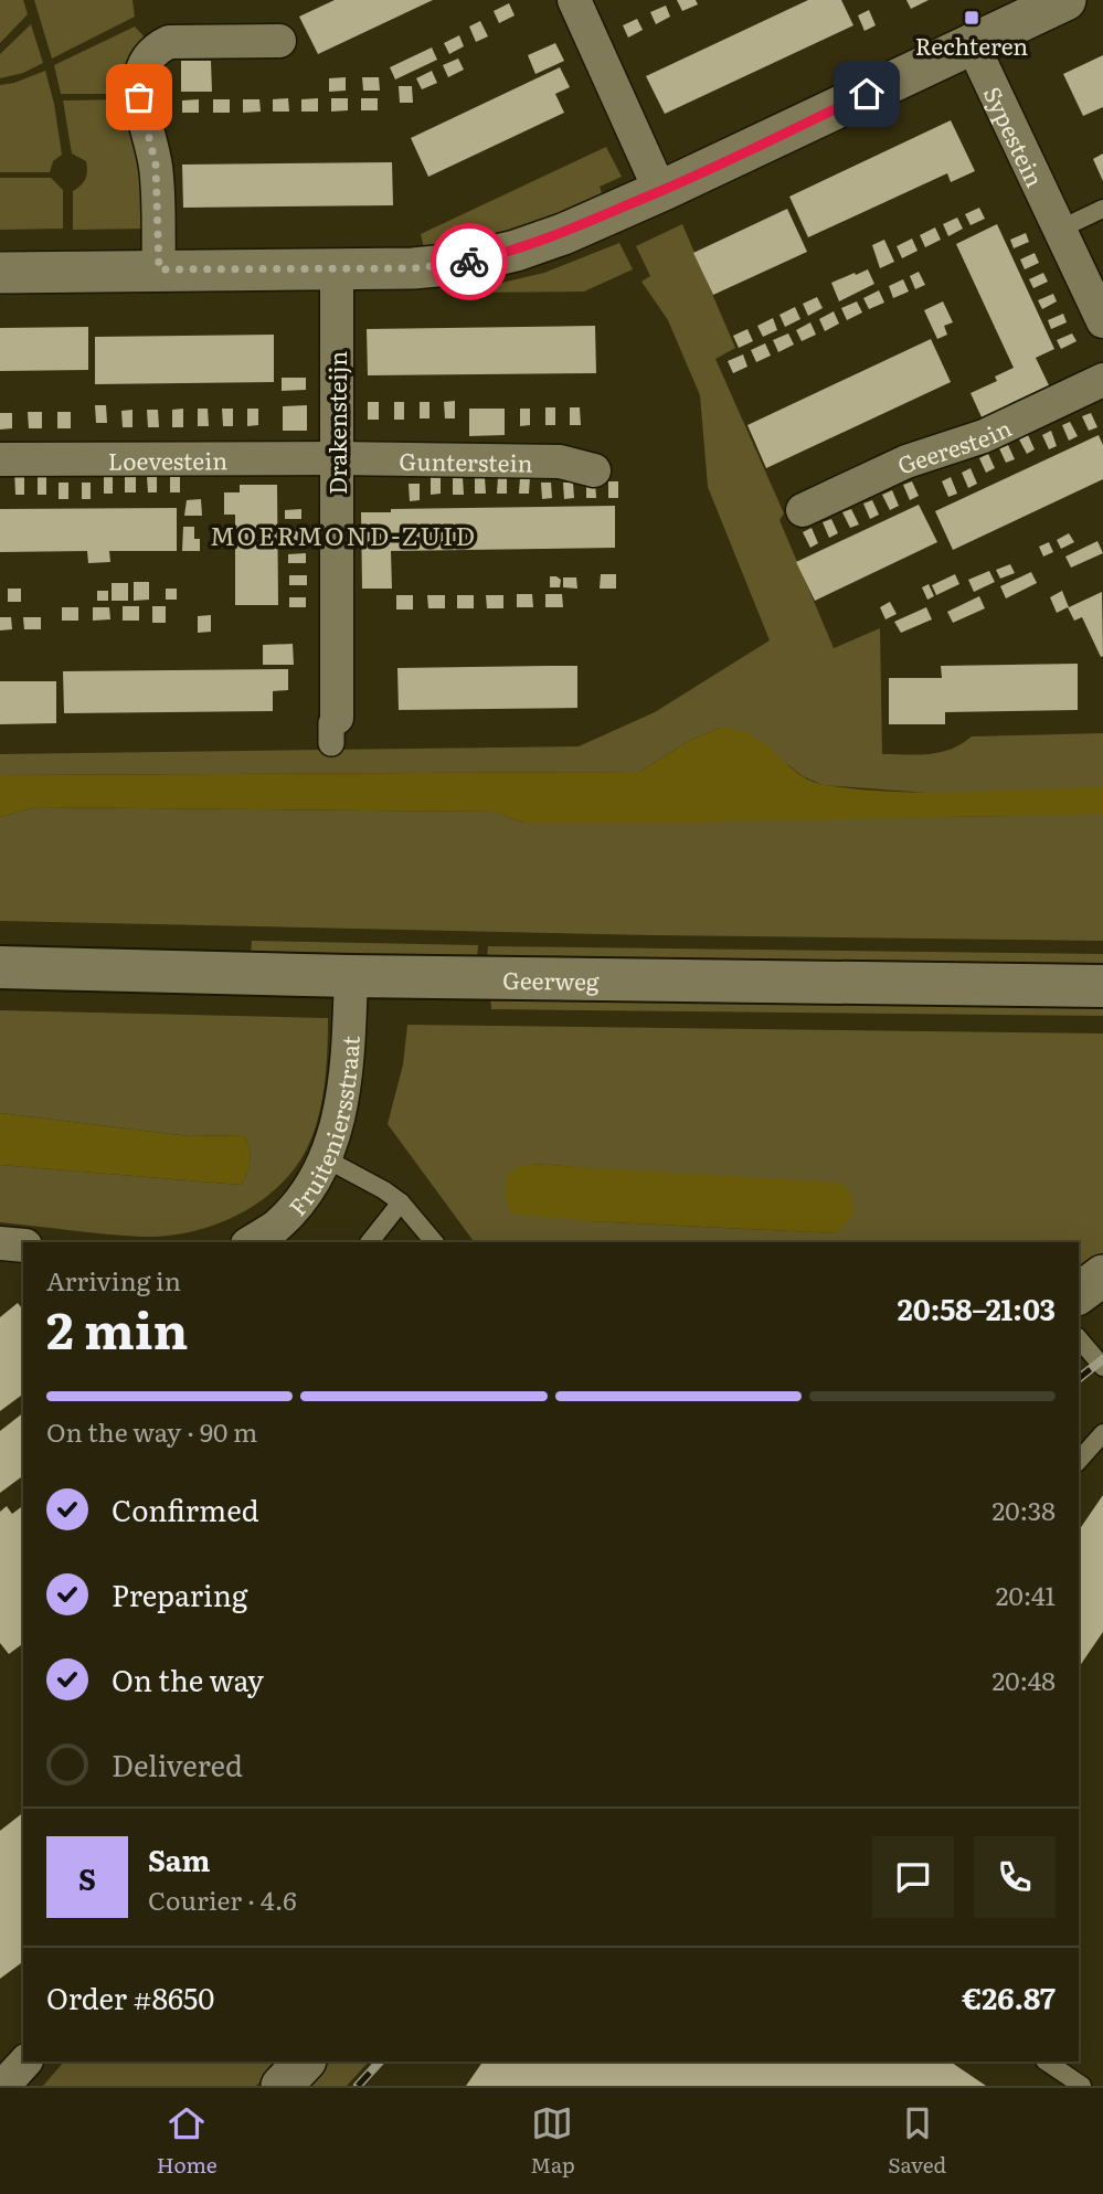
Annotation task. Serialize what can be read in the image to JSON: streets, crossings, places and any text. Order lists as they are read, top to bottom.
{
  "streets": {
    "main road": ["Geerweg"],
    "street": [
      "Sypestein",
      "Drakensteijn",
      "Geerestein",
      "Loevestein",
      "Gunterstein",
      "Fruiteniersstraat"
    ]
  },
  "crossings": [
    ["Drakensteijn", "Loevestein"],
    ["Drakensteijn", "Gunterstein"],
    ["Loevestein", "Gunterstein"],
    ["Geerweg", "Fruiteniersstraat"]
  ],
  "districts": ["MOERMOND-ZUID"],
  "places": {
    "transit": ["Rechteren"]
  },
  "page": {
    "heading": ["2 min", "Arriving in", "20:58–21:03"],
    "panel": [
      "Sam",
      "Courier · 4.6",
      "Order #8650",
      "€26.87"
    ],
    "bar": "On the way · 90 m",
    "list": [
      ["Confirmed", "20:38"],
      ["Preparing", "20:41"],
      ["On the way", "20:48"],
      "Delivered"
    ],
    "round": "S",
    "tabs": ["Home", "Map", "Saved"]
  }
}
